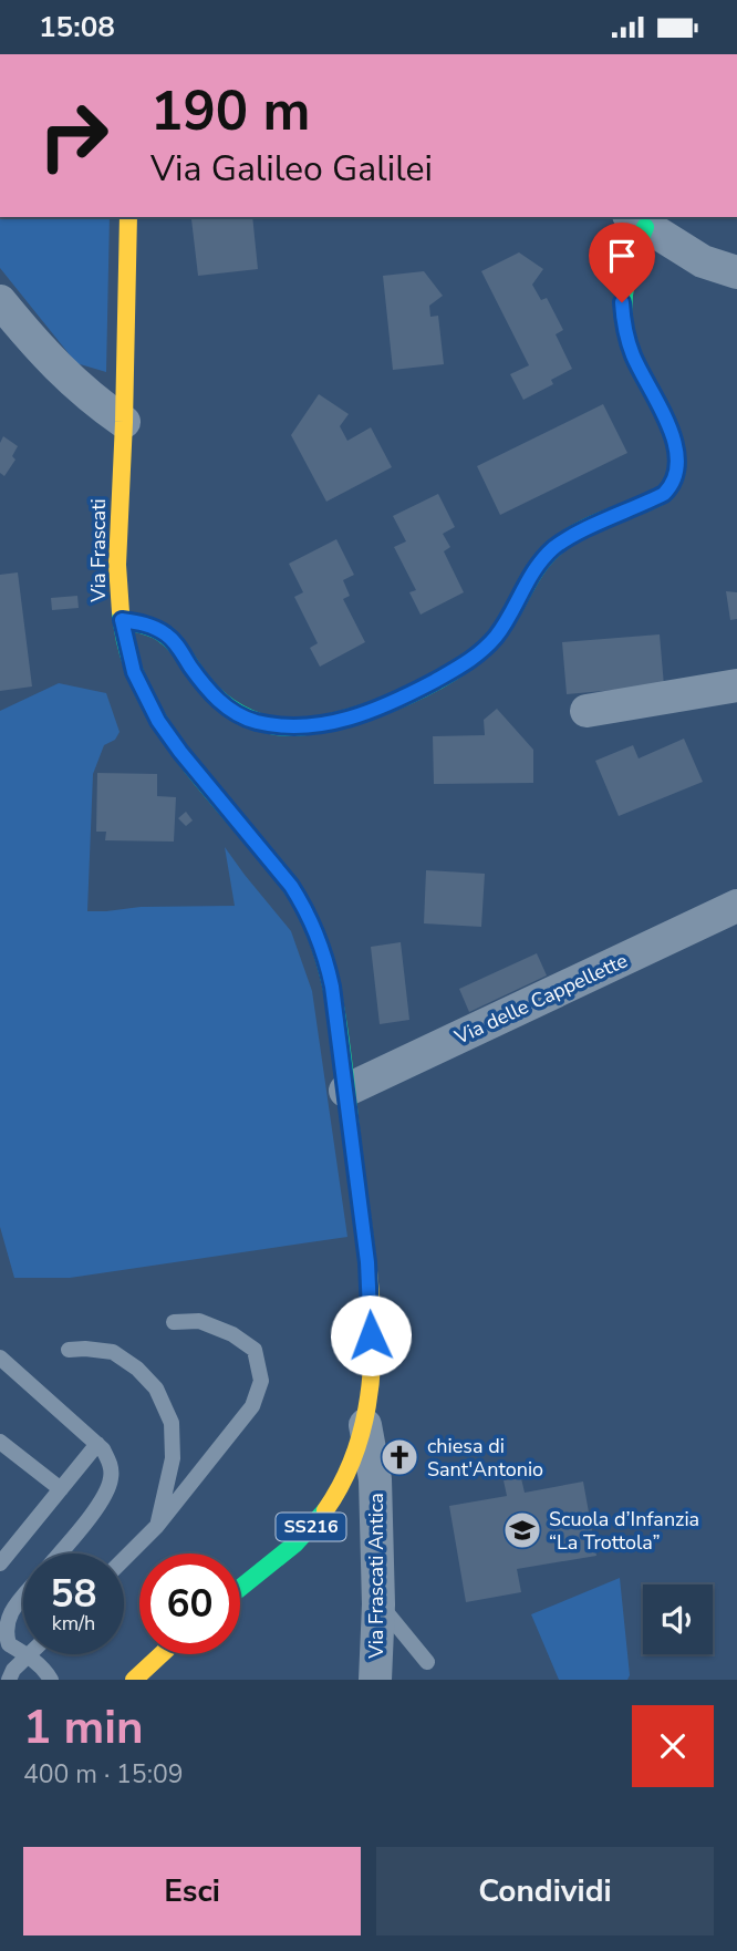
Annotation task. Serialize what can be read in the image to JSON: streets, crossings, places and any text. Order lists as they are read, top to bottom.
{
  "streets": {
    "main road": ["Via Frascati", "SS216"],
    "street": ["Via delle Cappellette", "Via Frascati Antica"]
  },
  "crossings": [
    ["Via Frascati", "Via delle Cappellette"],
    ["Via Frascati", "Via Frascati Antica"]
  ],
  "places": {
    "church": ["chiesa di Sant'Antonio"],
    "school or university": ["Scuola d’Infanzia “La Trottola”"]
  },
  "page": {
    "status": "15:08",
    "turn": ["190 m", "Via Galileo Galilei"],
    "speed": "58 km/h",
    "limit": "60",
    "heading": ["1 min", "400 m · 15:09"],
    "buttons": ["Esci", "Condividi"]
  }
}
